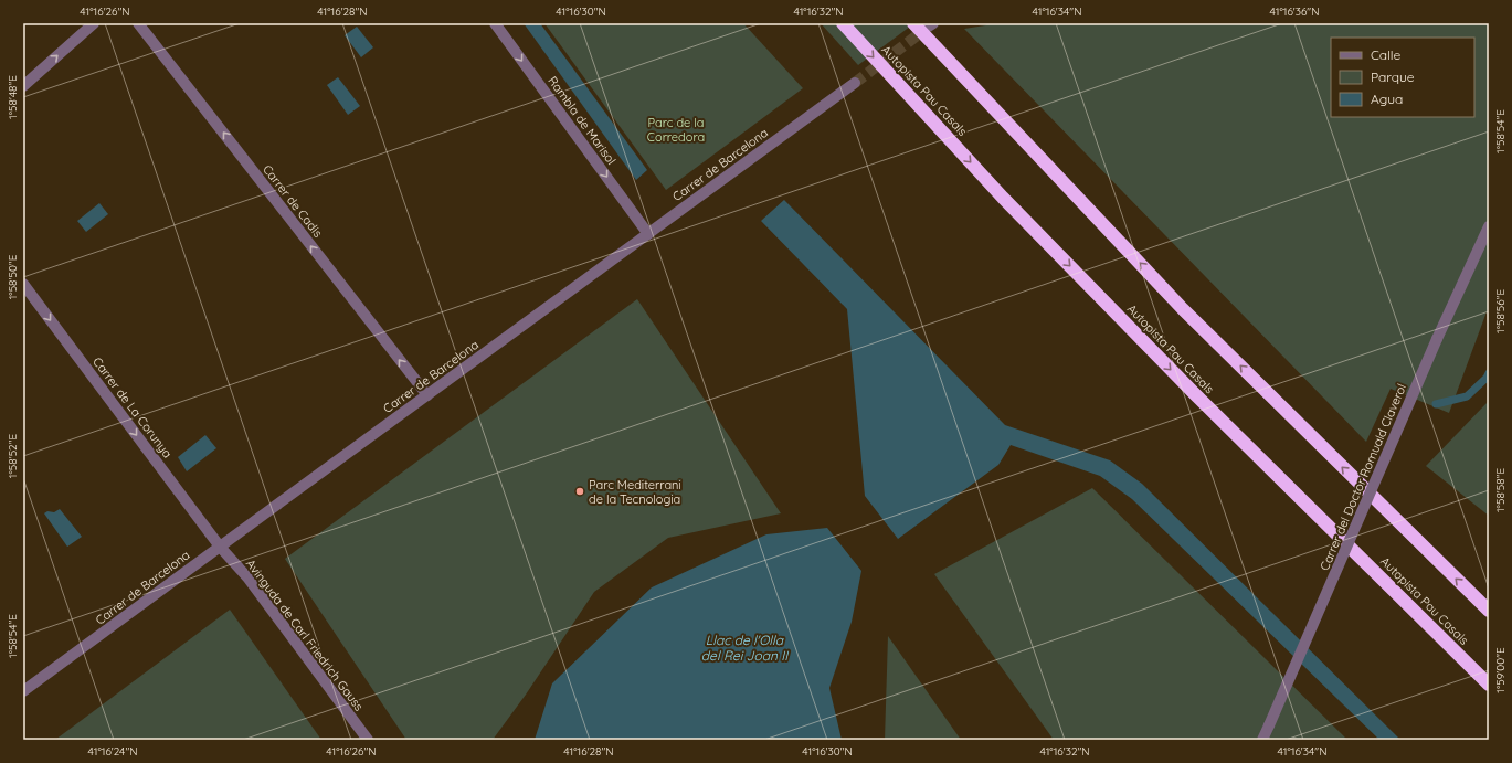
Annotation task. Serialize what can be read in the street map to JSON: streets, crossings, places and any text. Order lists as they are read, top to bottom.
{
  "streets": {
    "highway": ["Autopista Pau Casals"],
    "street": [
      "Rambla de Marisol",
      "Carrer de Barcelona",
      "Carrer de Cadis",
      "Carrer de La Corunya",
      "Carrer del Doctor Romuald Claverol",
      "Avinguda de Carl Friedrich Gauss"
    ]
  },
  "crossings": [
    ["Rambla de Marisol", "Carrer de Barcelona"],
    ["Carrer de Barcelona", "Carrer de Cadis"],
    ["Carrer de Barcelona", "Carrer de La Corunya"],
    ["Carrer de Barcelona", "Avinguda de Carl Friedrich Gauss"],
    ["Carrer de La Corunya", "Avinguda de Carl Friedrich Gauss"]
  ],
  "one_way": ["Rambla de Marisol", "Carrer de Cadis", "Carrer de La Corunya"],
  "water": ["Llac de l'Olla del Rei Joan II"],
  "parks": ["Parc de la Corredora"],
  "places": ["Parc Mediterrani de la Tecnologia"],
  "legend": ["Calle", "Parque", "Agua"],
  "coordinates": [
    "41°16'26\"N",
    "41°16'28\"N",
    "41°16'30\"N",
    "41°16'32\"N",
    "41°16'34\"N",
    "41°16'36\"N",
    "1°58'48\"E",
    "1°58'54\"E",
    "1°58'50\"E",
    "1°58'56\"E",
    "1°58'52\"E",
    "1°58'58\"E",
    "1°59'00\"E",
    "41°16'24\"N"
  ]
}
